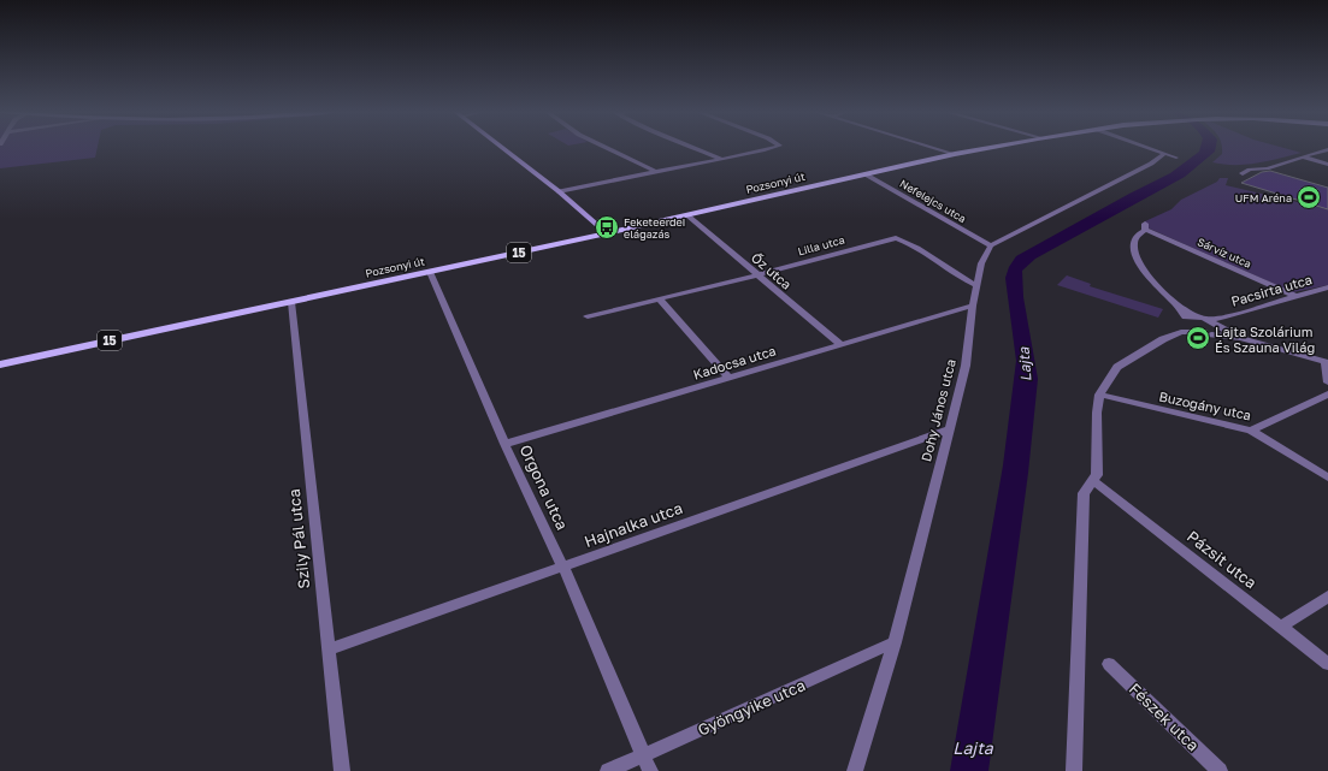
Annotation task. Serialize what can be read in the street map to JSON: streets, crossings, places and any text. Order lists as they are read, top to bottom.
{
  "streets": {
    "main road": ["Pozsonyi út", "15"],
    "street": [
      "Nefelejcs utca",
      "Lilla utca",
      "Sárvíz utca",
      "Őz utca",
      "Pacsirta utca",
      "Kadocsa utca",
      "Buzogány utca",
      "Dohy János utca",
      "Orgona utca",
      "Hajnalka utca",
      "Szily Pál utca",
      "Pázsit utca",
      "Gyöngyike utca",
      "Fészek utca"
    ]
  },
  "crossings": [
    ["Pozsonyi út", "Nefelejcs utca"],
    ["Pozsonyi út", "15"],
    ["Pozsonyi út", "Őz utca"],
    ["Pozsonyi út", "Orgona utca"],
    ["Pozsonyi út", "Szily Pál utca"],
    ["Nefelejcs utca", "Dohy János utca"],
    ["Lilla utca", "Őz utca"],
    ["Lilla utca", "Dohy János utca"],
    ["15", "Szily Pál utca"],
    ["Sárvíz utca", "Pacsirta utca"],
    ["Őz utca", "Kadocsa utca"],
    ["Kadocsa utca", "Dohy János utca"],
    ["Kadocsa utca", "Orgona utca"],
    ["Dohy János utca", "Hajnalka utca"],
    ["Dohy János utca", "Gyöngyike utca"],
    ["Orgona utca", "Hajnalka utca"],
    ["Orgona utca", "Gyöngyike utca"],
    ["Hajnalka utca", "Szily Pál utca"]
  ],
  "water": ["Lajta"],
  "places": {
    "sports": ["UFM Aréna", "Lajta Szolárium És Szauna Világ"],
    "bus stop": ["Feketeerdei elágazás"]
  }
}
